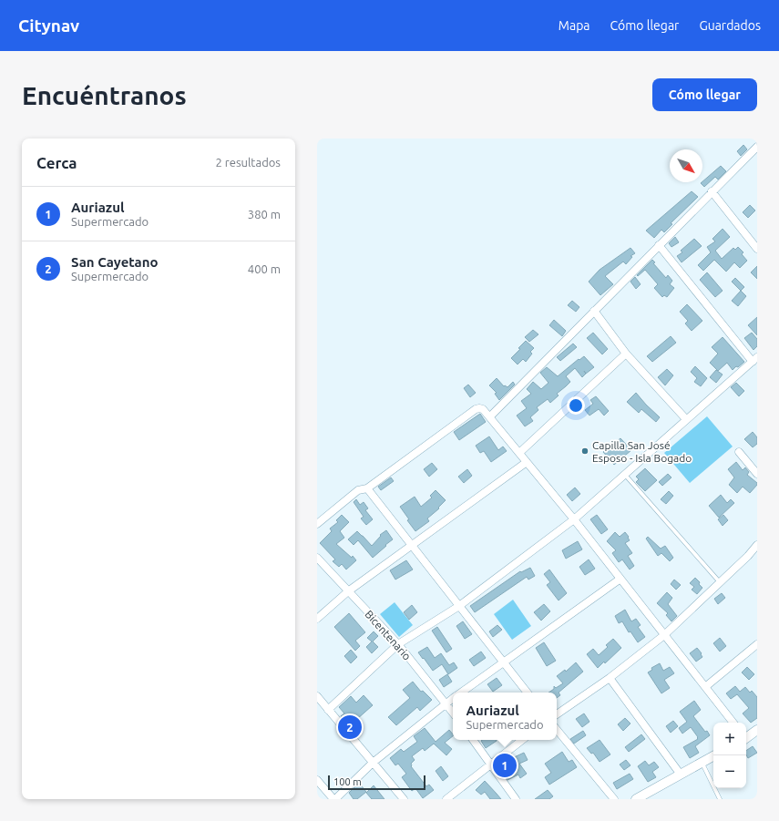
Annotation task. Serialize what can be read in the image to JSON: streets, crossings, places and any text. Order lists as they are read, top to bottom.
{
  "streets": {
    "street": ["Bicentenario"]
  },
  "places": ["Capilla San José Esposo - Isla Bogado"],
  "scale_bar": "100 m",
  "north": "bottom right",
  "page": {
    "header": "Citynav",
    "nav": ["Mapa", "Cómo llegar", "Guardados"],
    "buttons": "Cómo llegar",
    "title": "Encuéntranos",
    "heading": ["Cerca", "2 resultados"],
    "list": [
      {
        "mark": "1",
        "name": "Auriazul",
        "note": "Supermercado",
        "value": "380 m"
      },
      {
        "mark": "2",
        "name": "San Cayetano",
        "note": "Supermercado",
        "value": "400 m"
      }
    ],
    "popup": ["Auriazul", "Supermercado"],
    "pins": ["2", "1"],
    "map_buttons": ["+", "−"],
    "scale": "100 m"
  }
}
